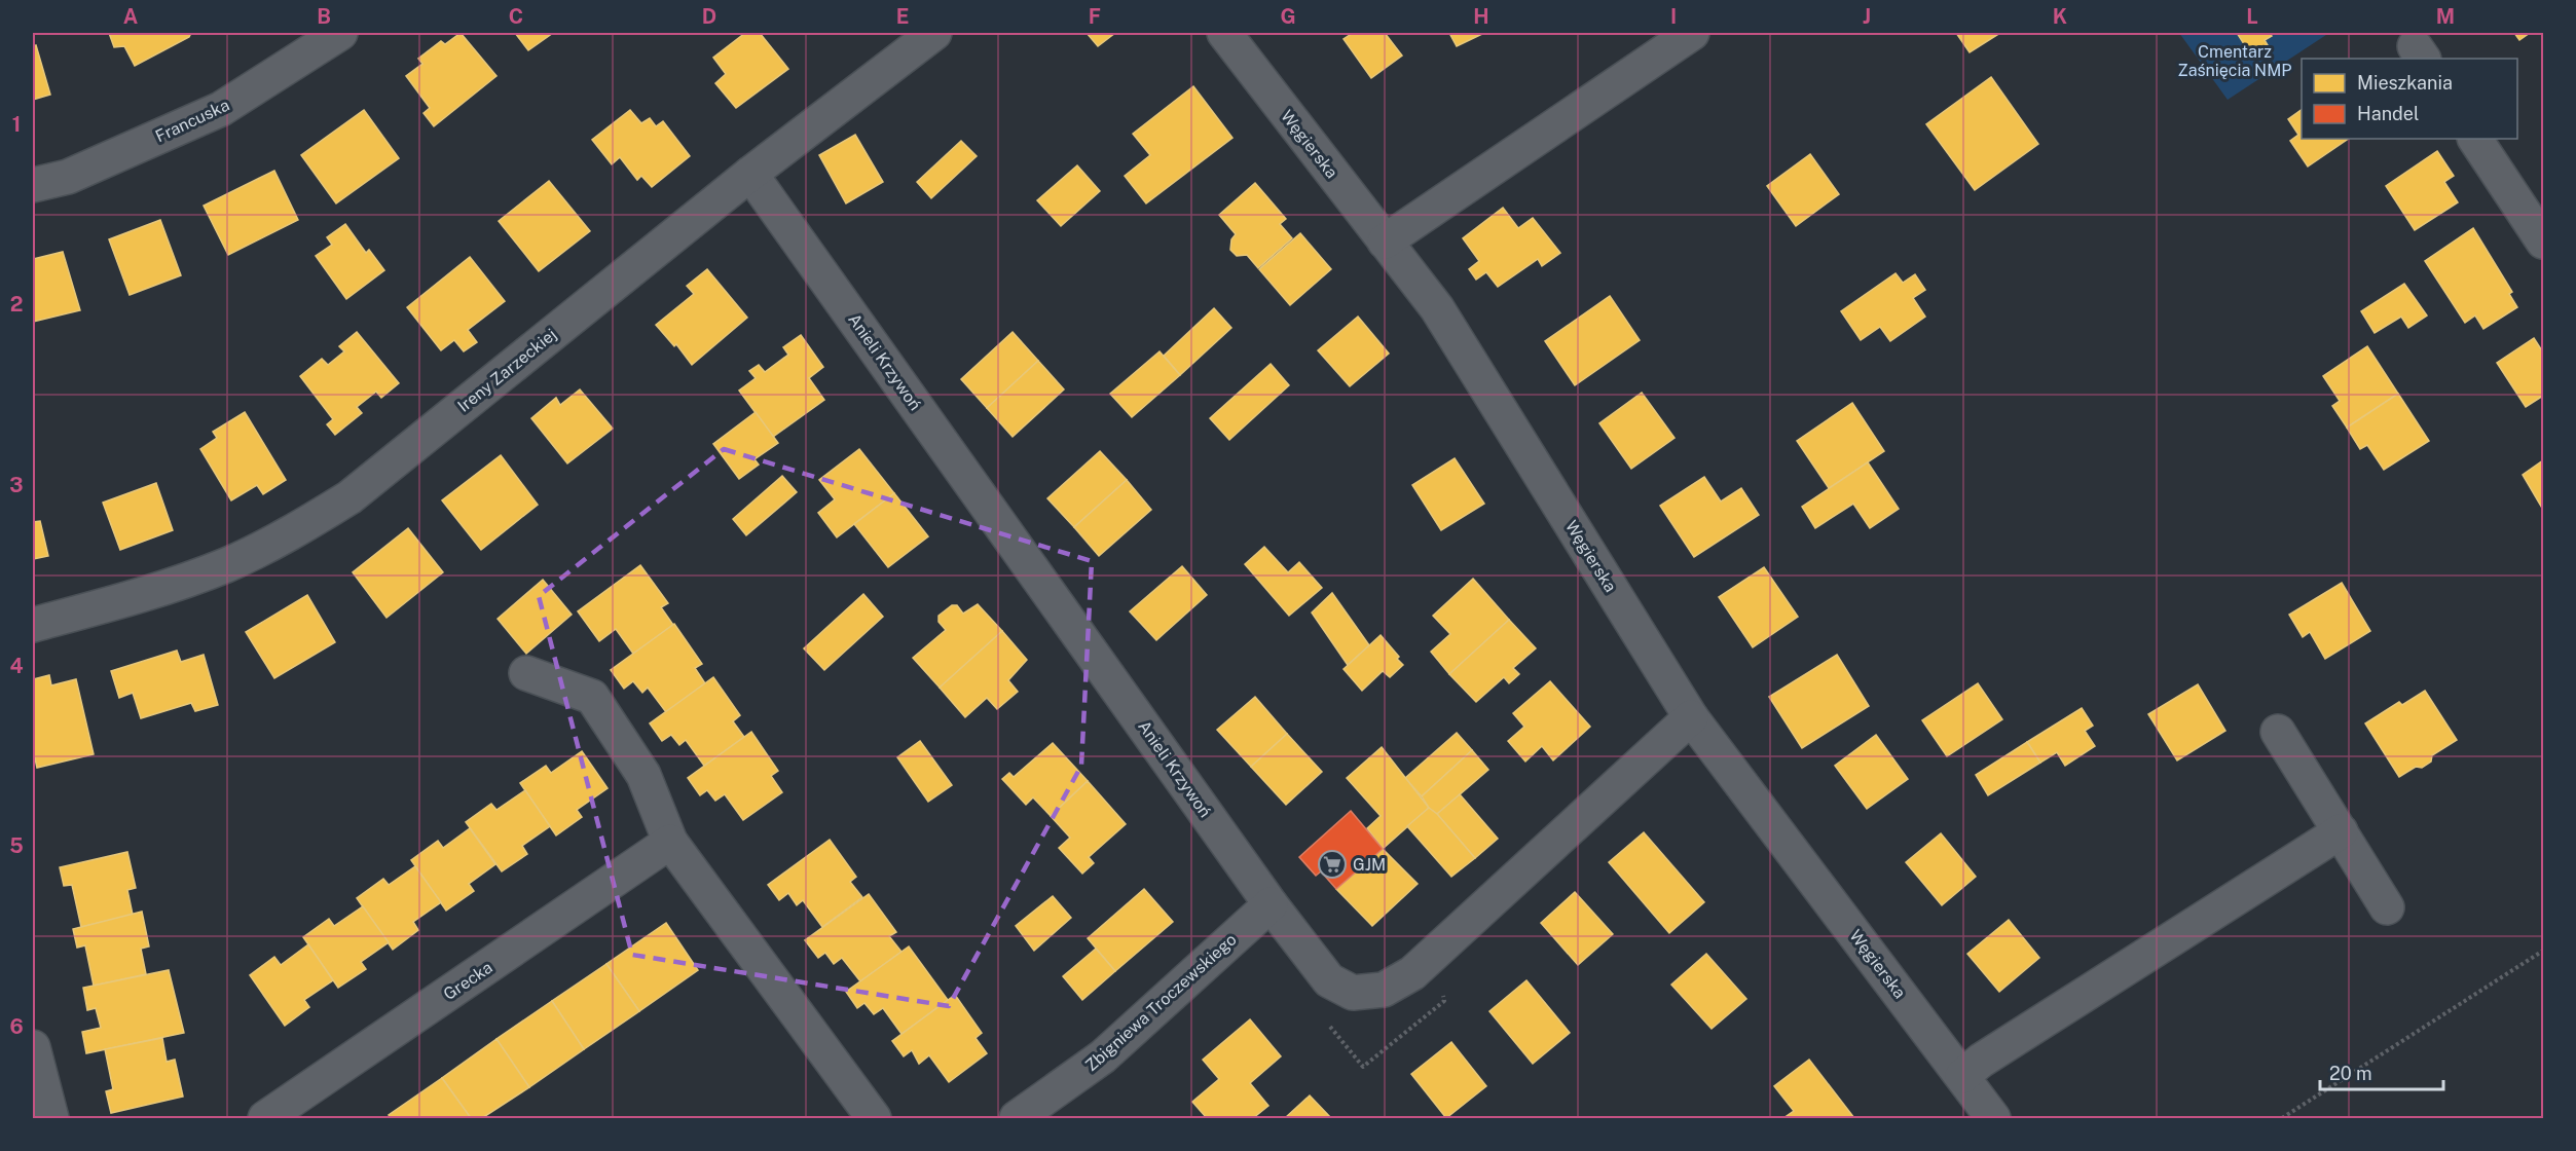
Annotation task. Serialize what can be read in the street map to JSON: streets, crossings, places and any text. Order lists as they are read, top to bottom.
{
  "streets": {
    "street": [
      "Francuska",
      "Węgierska",
      "Anieli Krzywoń",
      "Ireny Zarzeckiej",
      "Grecka",
      "Zbigniewa Troczewskiego"
    ]
  },
  "crossings": [
    ["Węgierska", "Anieli Krzywoń"],
    ["Anieli Krzywoń", "Ireny Zarzeckiej"],
    ["Anieli Krzywoń", "Zbigniewa Troczewskiego"]
  ],
  "parks": ["Cmentarz Zaśnięcia NMP"],
  "places": {
    "supermarket": ["GJM"]
  },
  "legend": ["Mieszkania", "Handel"],
  "scale_bar": "20 m",
  "grid": {
    "columns": [
      "A",
      "B",
      "C",
      "D",
      "E",
      "F",
      "G",
      "H",
      "I",
      "J",
      "K",
      "L",
      "M"
    ],
    "rows": [
      "1",
      "2",
      "3",
      "4",
      "5",
      "6"
    ]
  }
}
